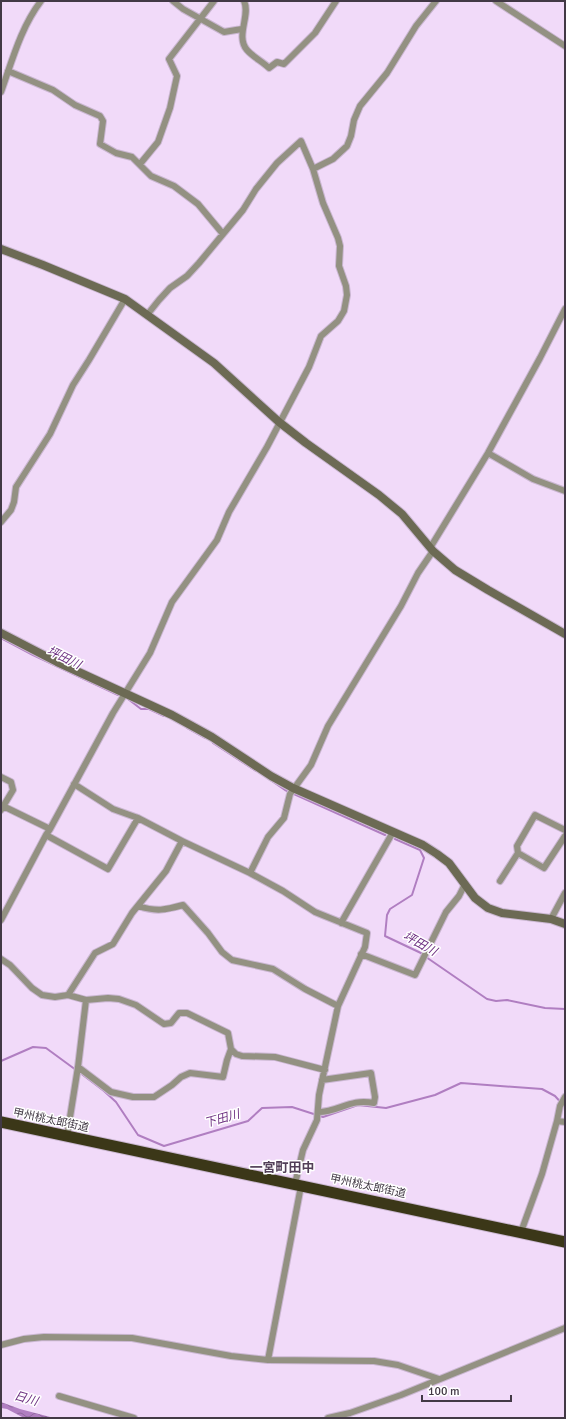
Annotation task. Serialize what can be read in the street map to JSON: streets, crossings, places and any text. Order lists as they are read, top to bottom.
{
  "streets": {
    "highway": ["甲州桃太郎街道"]
  },
  "districts": ["一宮町田中"],
  "water": ["坪田川", "下田川", "日川"],
  "scale_bar": "100 m"
}
